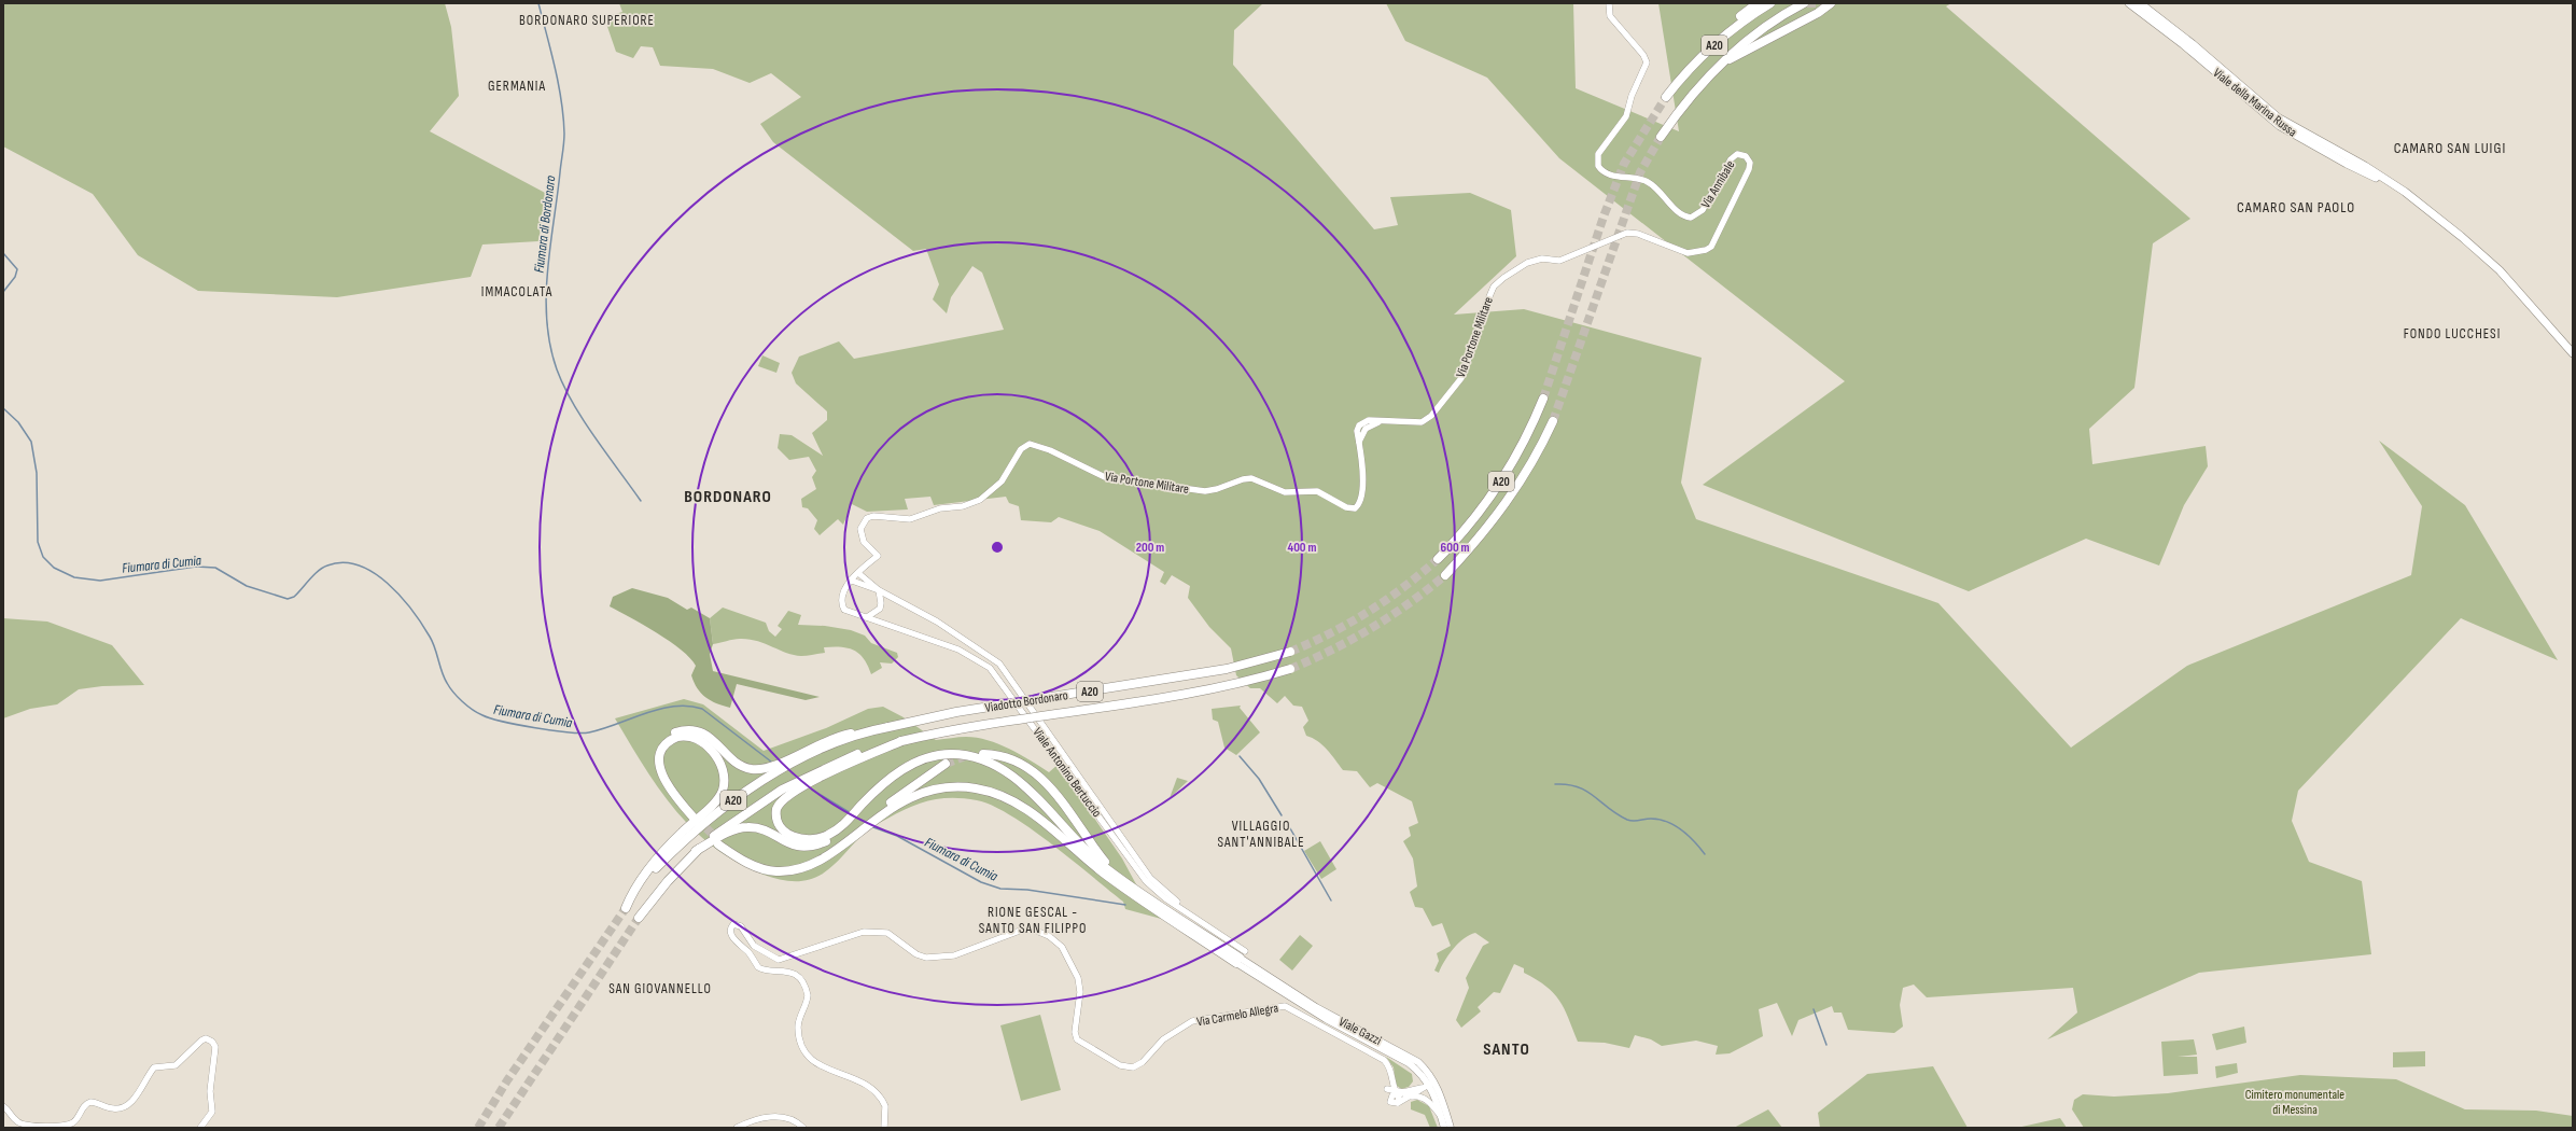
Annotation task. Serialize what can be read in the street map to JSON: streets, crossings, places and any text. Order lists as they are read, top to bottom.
{
  "streets": {
    "highway": ["A20", "Viadotto Bordonaro"],
    "main road": ["Viale della Marina Russa", "Viale Gazzi"],
    "street": [
      "Via Annibale",
      "Via Portone Militare",
      "Viale Antonino Bertuccio",
      "Via Carmelo Allegra"
    ]
  },
  "crossings": [
    ["A20", "Viadotto Bordonaro"],
    ["Via Annibale", "Via Portone Militare"]
  ],
  "districts": [
    "BORDONARO SUPERIORE",
    "GERMANIA",
    "CAMARO SAN LUIGI",
    "CAMARO SAN PAOLO",
    "IMMACOLATA",
    "FONDO LUCCHESI",
    "BORDONARO",
    "VILLAGGIO SANT'ANNIBALE",
    "RIONE GESCAL - SANTO SAN FILIPPO",
    "SAN GIOVANNELLO",
    "SANTO"
  ],
  "water": ["Fiumara di Bordonaro", "Fiumara di Cumia"],
  "parks": ["Cimitero monumentale di Messina"],
  "rings": ["200 m", "400 m", "600 m"]
}
